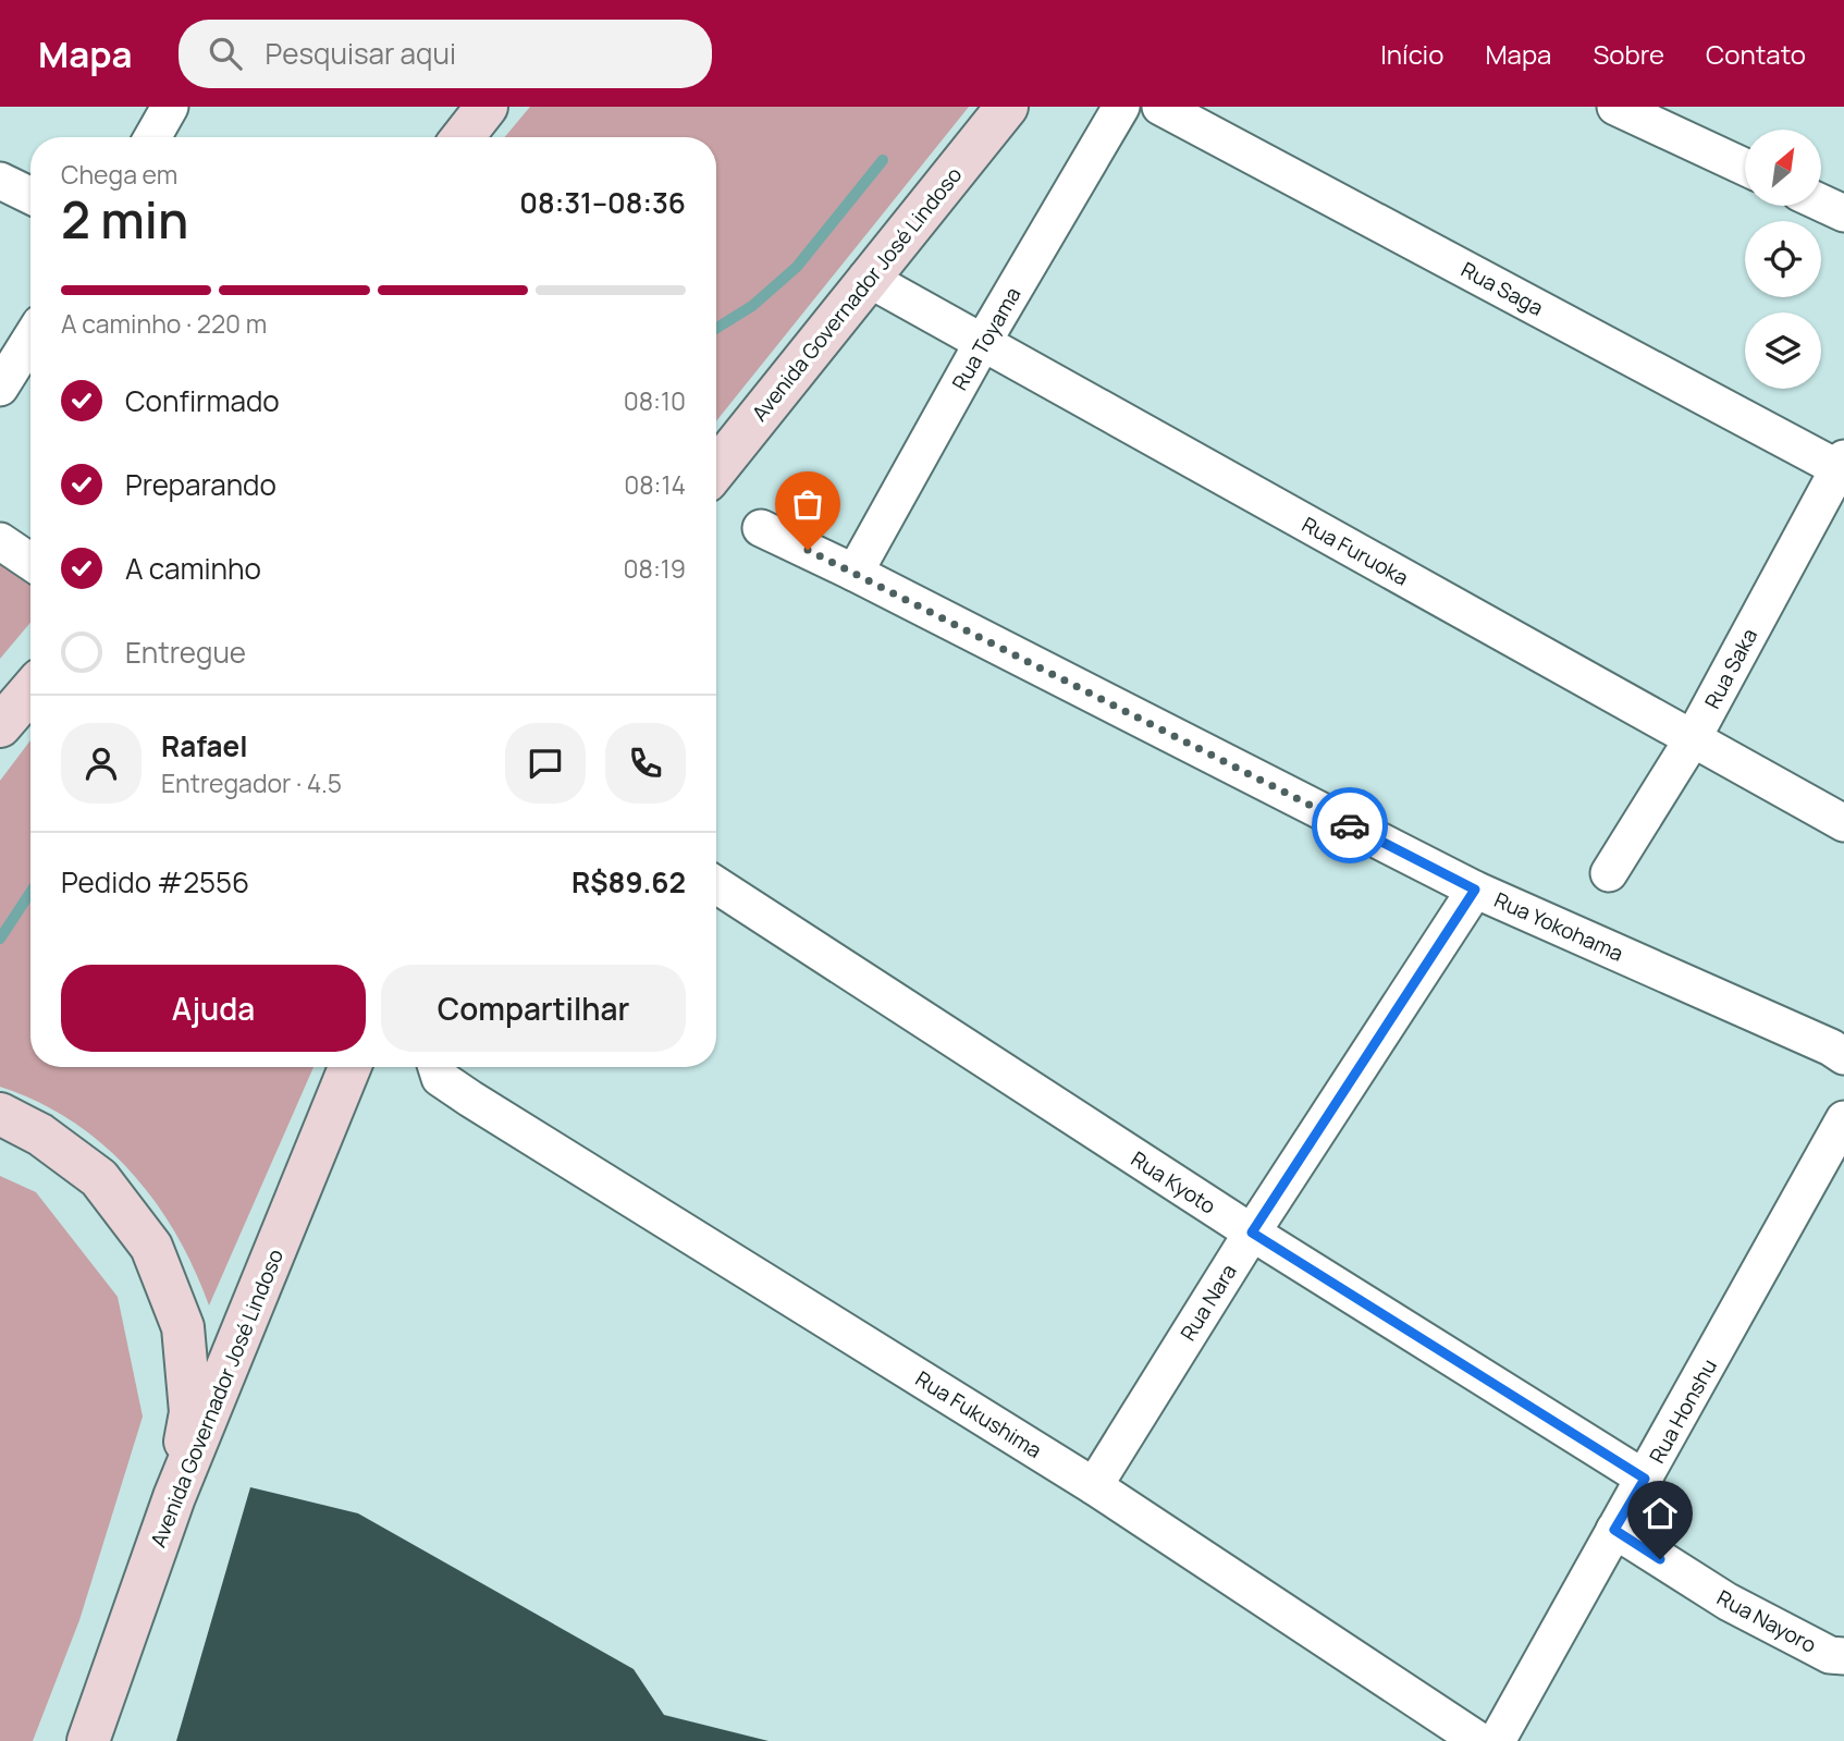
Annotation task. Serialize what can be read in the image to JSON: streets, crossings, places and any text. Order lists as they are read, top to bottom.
{
  "streets": {
    "main road": ["Avenida Governador José Lindoso"],
    "street": [
      "Rua Saga",
      "Rua Toyama",
      "Rua Furuoka",
      "Rua Saka",
      "Rua Yokohama",
      "Rua Kyoto",
      "Rua Nara",
      "Rua Honshu",
      "Rua Fukushima",
      "Rua Nayoro"
    ]
  },
  "crossings": [
    ["Rua Saga", "Rua Saka"],
    ["Avenida Governador José Lindoso", "Rua Furuoka"],
    ["Rua Toyama", "Rua Furuoka"],
    ["Rua Toyama", "Rua Yokohama"],
    ["Rua Furuoka", "Rua Saka"],
    ["Rua Yokohama", "Rua Nara"],
    ["Rua Kyoto", "Rua Nara"],
    ["Rua Kyoto", "Rua Honshu"],
    ["Rua Nara", "Rua Fukushima"],
    ["Rua Honshu", "Rua Nayoro"]
  ],
  "north": "top right",
  "page": {
    "header": "Mapa",
    "search": "Pesquisar aqui",
    "nav": [
      "Início",
      "Mapa",
      "Sobre",
      "Contato"
    ],
    "heading": ["2 min", "Chega em", "08:31–08:36"],
    "panel": [
      "Rafael",
      "Entregador · 4.5",
      "Pedido #2556",
      "R$89.62"
    ],
    "bar": "A caminho · 220 m",
    "list": [
      ["Confirmado", "08:10"],
      ["Preparando", "08:14"],
      ["A caminho", "08:19"],
      "Entregue"
    ],
    "buttons": ["Ajuda", "Compartilhar"]
  }
}
